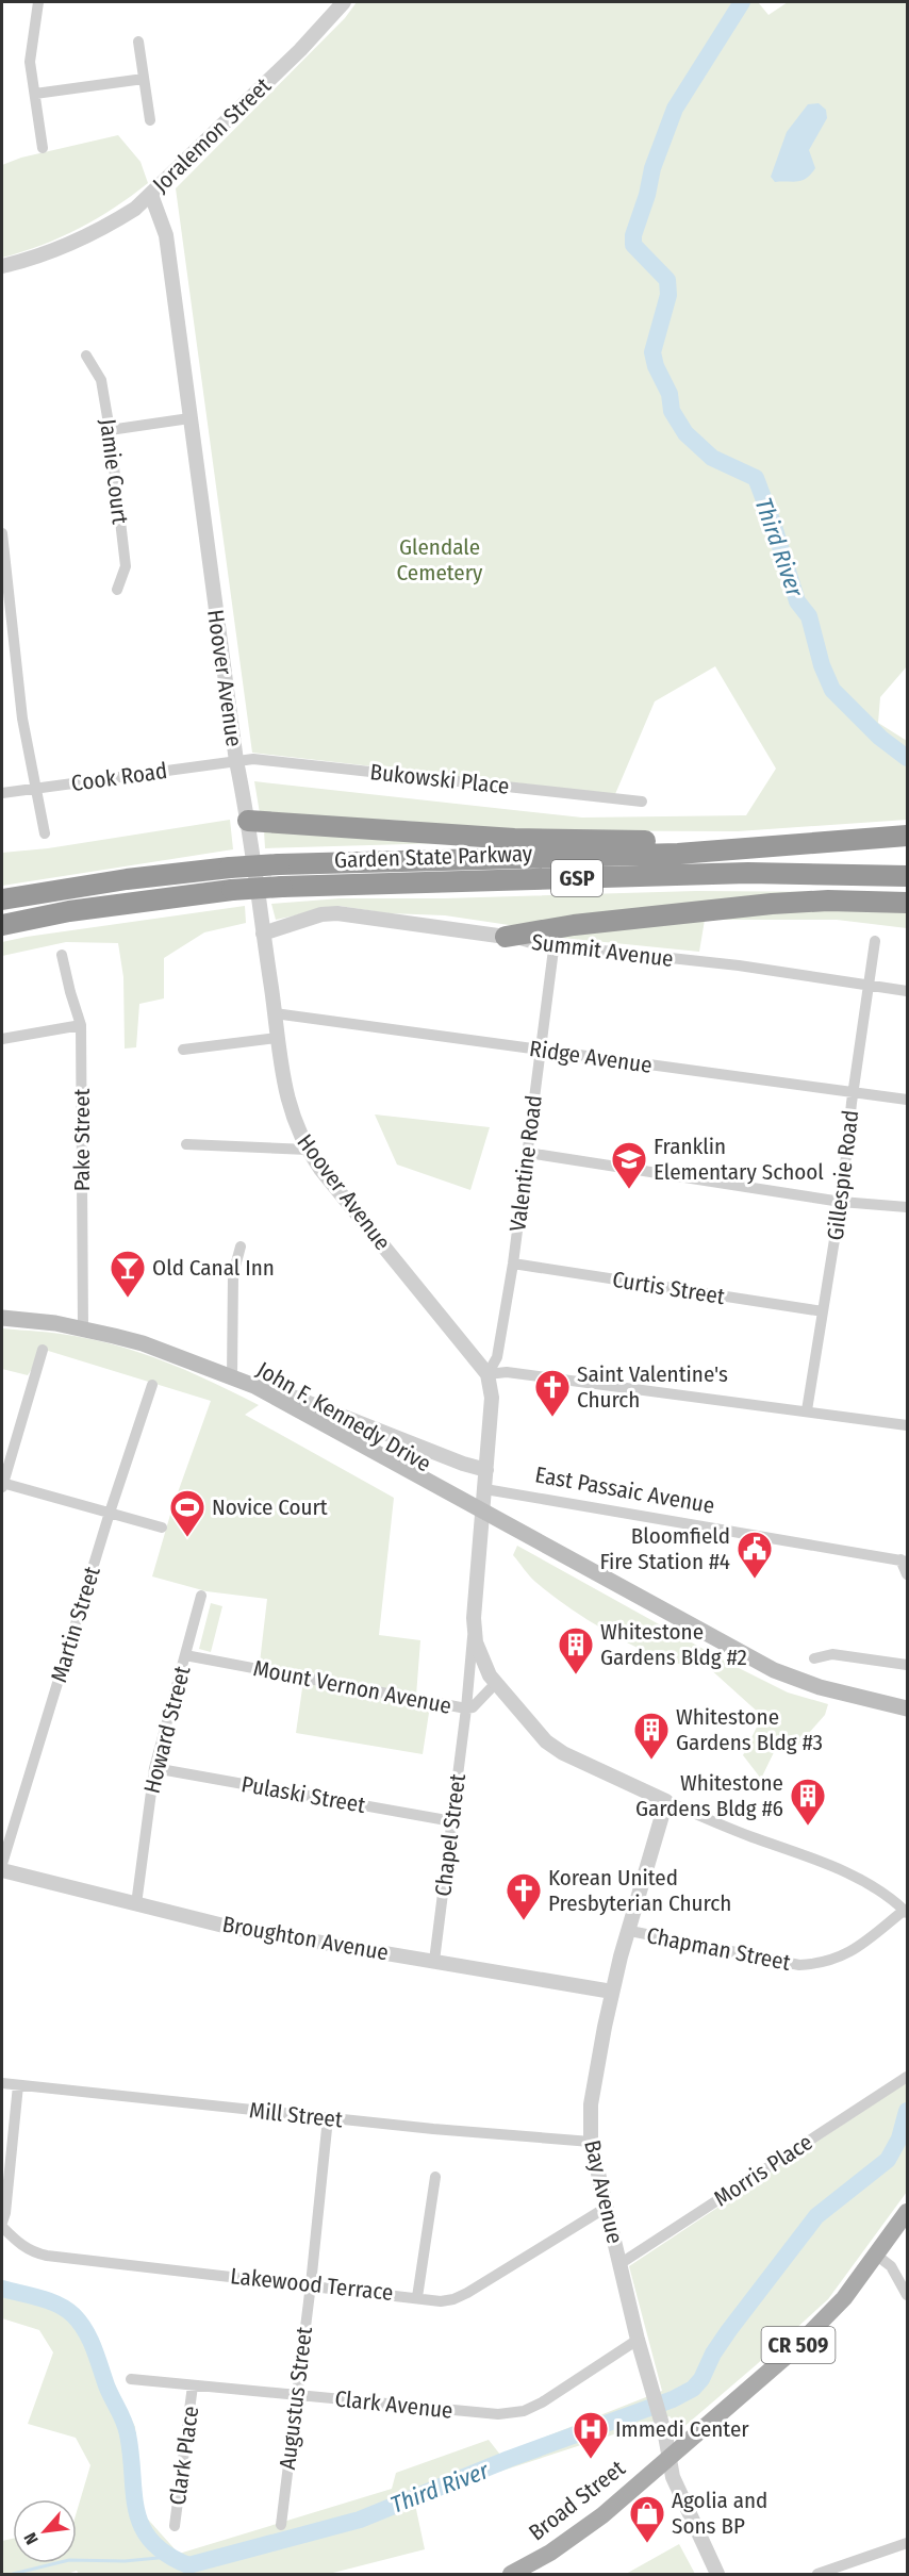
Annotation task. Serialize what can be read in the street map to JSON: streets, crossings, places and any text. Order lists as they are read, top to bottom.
{
  "streets": {
    "highway": ["Garden State Parkway", "GSP"],
    "main road": ["John F. Kennedy Drive", "CR 509", "Broad Street"],
    "street": [
      "Joralemon Street",
      "Jamie Court",
      "Hoover Avenue",
      "Cook Road",
      "Bukowski Place",
      "Summit Avenue",
      "Ridge Avenue",
      "Pake Street",
      "Valentine Road",
      "Gillespie Road",
      "Curtis Street",
      "East Passaic Avenue",
      "Martin Street",
      "Mount Vernon Avenue",
      "Howard Street",
      "Pulaski Street",
      "Chapel Street",
      "Broughton Avenue",
      "Chapman Street",
      "Mill Street",
      "Morris Place",
      "Bay Avenue",
      "Lakewood Terrace",
      "Augustus Street",
      "Clark Avenue",
      "Clark Place"
    ]
  },
  "crossings": [
    ["Joralemon Street", "Hoover Avenue"],
    ["Hoover Avenue", "Cook Road"],
    ["Hoover Avenue", "Bukowski Place"],
    ["Hoover Avenue", "Summit Avenue"],
    ["Hoover Avenue", "Ridge Avenue"],
    ["Hoover Avenue", "Valentine Road"],
    ["Cook Road", "Bukowski Place"],
    ["Summit Avenue", "Valentine Road"],
    ["Summit Avenue", "Gillespie Road"],
    ["Ridge Avenue", "Valentine Road"],
    ["Ridge Avenue", "Gillespie Road"],
    ["Valentine Road", "Curtis Street"],
    ["Gillespie Road", "Curtis Street"],
    ["Mount Vernon Avenue", "Howard Street"],
    ["Mount Vernon Avenue", "Chapel Street"],
    ["Howard Street", "Pulaski Street"],
    ["Howard Street", "Broughton Avenue"],
    ["Pulaski Street", "Chapel Street"],
    ["Chapel Street", "Broughton Avenue"],
    ["Broughton Avenue", "Bay Avenue"],
    ["Chapman Street", "Bay Avenue"],
    ["Mill Street", "Bay Avenue"],
    ["Mill Street", "Lakewood Terrace"],
    ["Mill Street", "Augustus Street"],
    ["Morris Place", "Bay Avenue"],
    ["Bay Avenue", "Lakewood Terrace"],
    ["Bay Avenue", "Clark Avenue"],
    ["Bay Avenue", "Broad Street"],
    ["Lakewood Terrace", "Augustus Street"],
    ["Augustus Street", "Clark Avenue"],
    ["Clark Avenue", "Clark Place"]
  ],
  "water": ["Third River"],
  "parks": ["Glendale Cemetery"],
  "places": {
    "school or university": ["Franklin Elementary School"],
    "bar": ["Old Canal Inn"],
    "church": ["Saint Valentine's Church", "Korean United Presbyterian Church"],
    "sports": ["Novice Court"],
    "public building": ["Bloomfield Fire Station #4"],
    "building": ["Whitestone Gardens Bldg #2", "Whitestone Gardens Bldg #3", "Whitestone Gardens Bldg #6"],
    "hospital": ["Immedi Center"],
    "shop": ["Agolia and Sons BP"]
  },
  "north": "bottom left"
}
